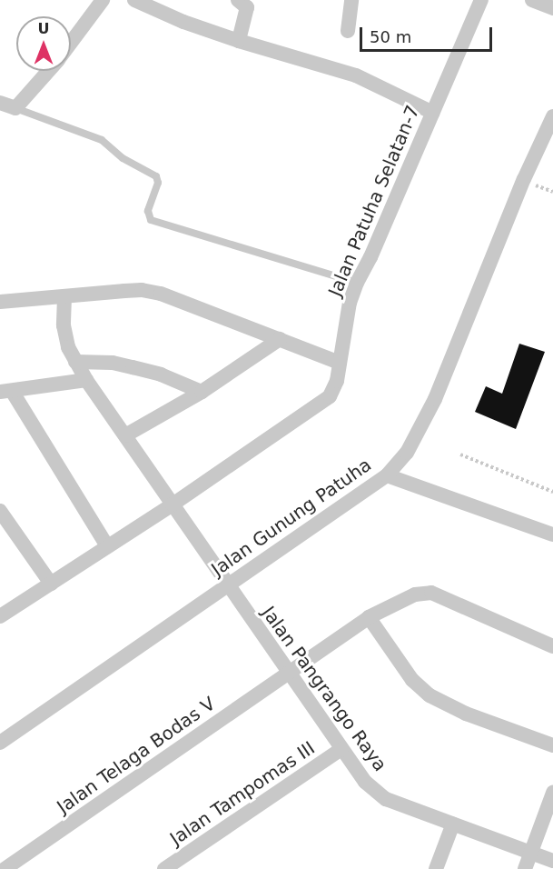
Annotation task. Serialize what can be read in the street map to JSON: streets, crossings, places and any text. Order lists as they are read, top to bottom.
{
  "streets": {
    "street": [
      "Jalan Patuha Selatan-7",
      "Jalan Gunung Patuha",
      "Jalan Pangrango Raya",
      "Jalan Telaga Bodas V",
      "Jalan Tampomas III"
    ]
  },
  "crossings": [
    ["Jalan Patuha Selatan-7", "Jalan Pangrango Raya"],
    ["Jalan Gunung Patuha", "Jalan Pangrango Raya"],
    ["Jalan Pangrango Raya", "Jalan Telaga Bodas V"],
    ["Jalan Pangrango Raya", "Jalan Tampomas III"]
  ],
  "scale_bar": "50 m",
  "north": "top"
}
